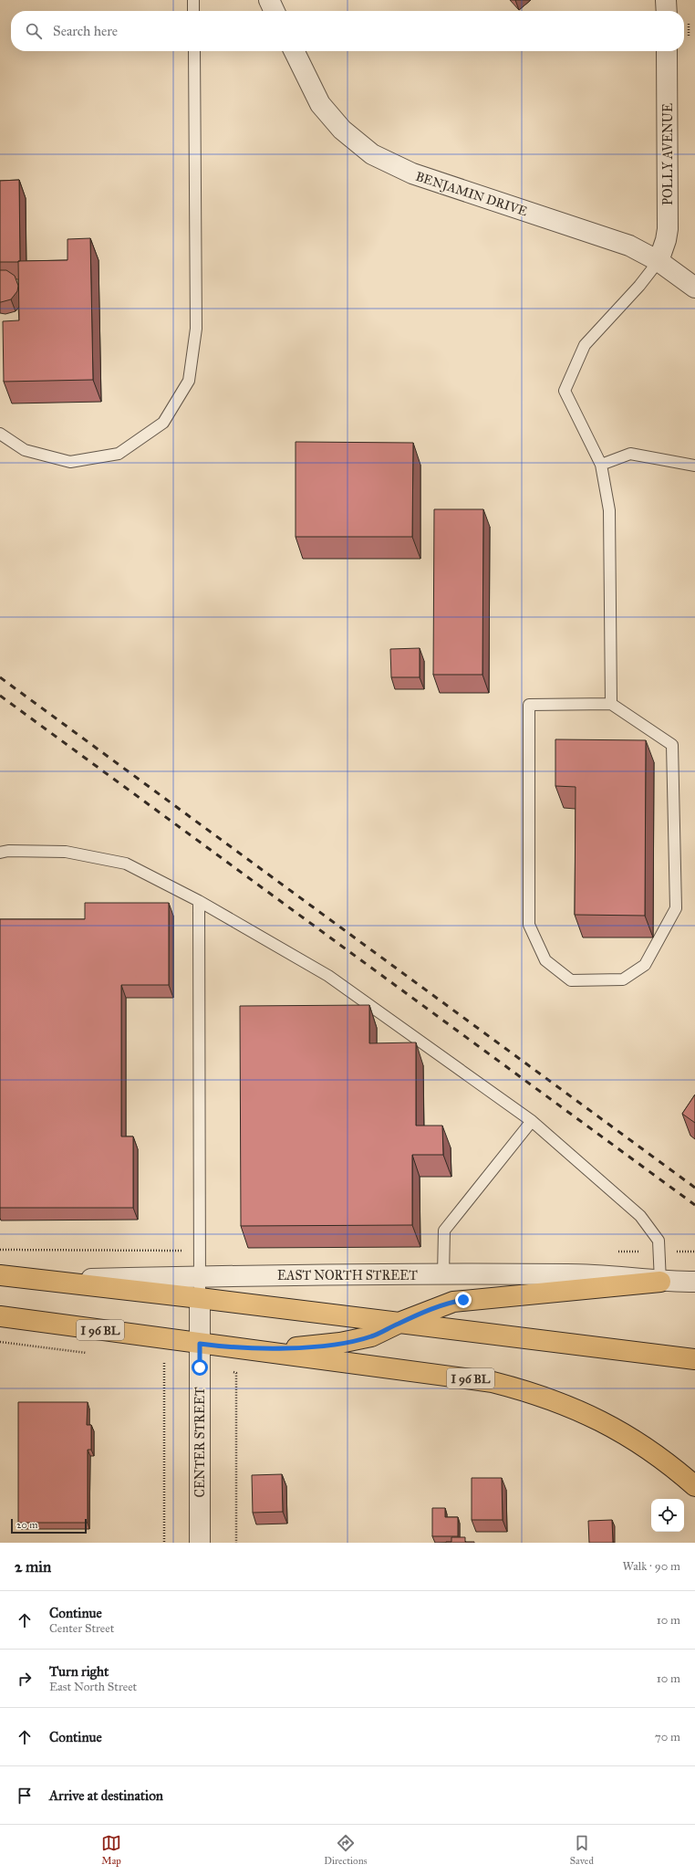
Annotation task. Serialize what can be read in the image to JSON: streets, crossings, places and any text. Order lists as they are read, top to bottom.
{
  "streets": {
    "main road": ["EAST NORTH STREET", "I 96 BL"],
    "street": ["POLLY AVENUE", "BENJAMIN DRIVE", "CENTER STREET"]
  },
  "crossings": [
    ["POLLY AVENUE", "BENJAMIN DRIVE"],
    ["I 96 BL", "CENTER STREET"]
  ],
  "scale_bar": "20 m",
  "page": {
    "search": "Search here",
    "scale": "20 m",
    "heading": ["2 min", "Walk · 90 m"],
    "list": [
      ["Continue", "Center Street", "10 m"],
      ["Turn right", "East North Street", "10 m"],
      ["Continue", "70 m"],
      "Arrive at destination"
    ],
    "nav": ["Map", "Directions", "Saved"]
  }
}
